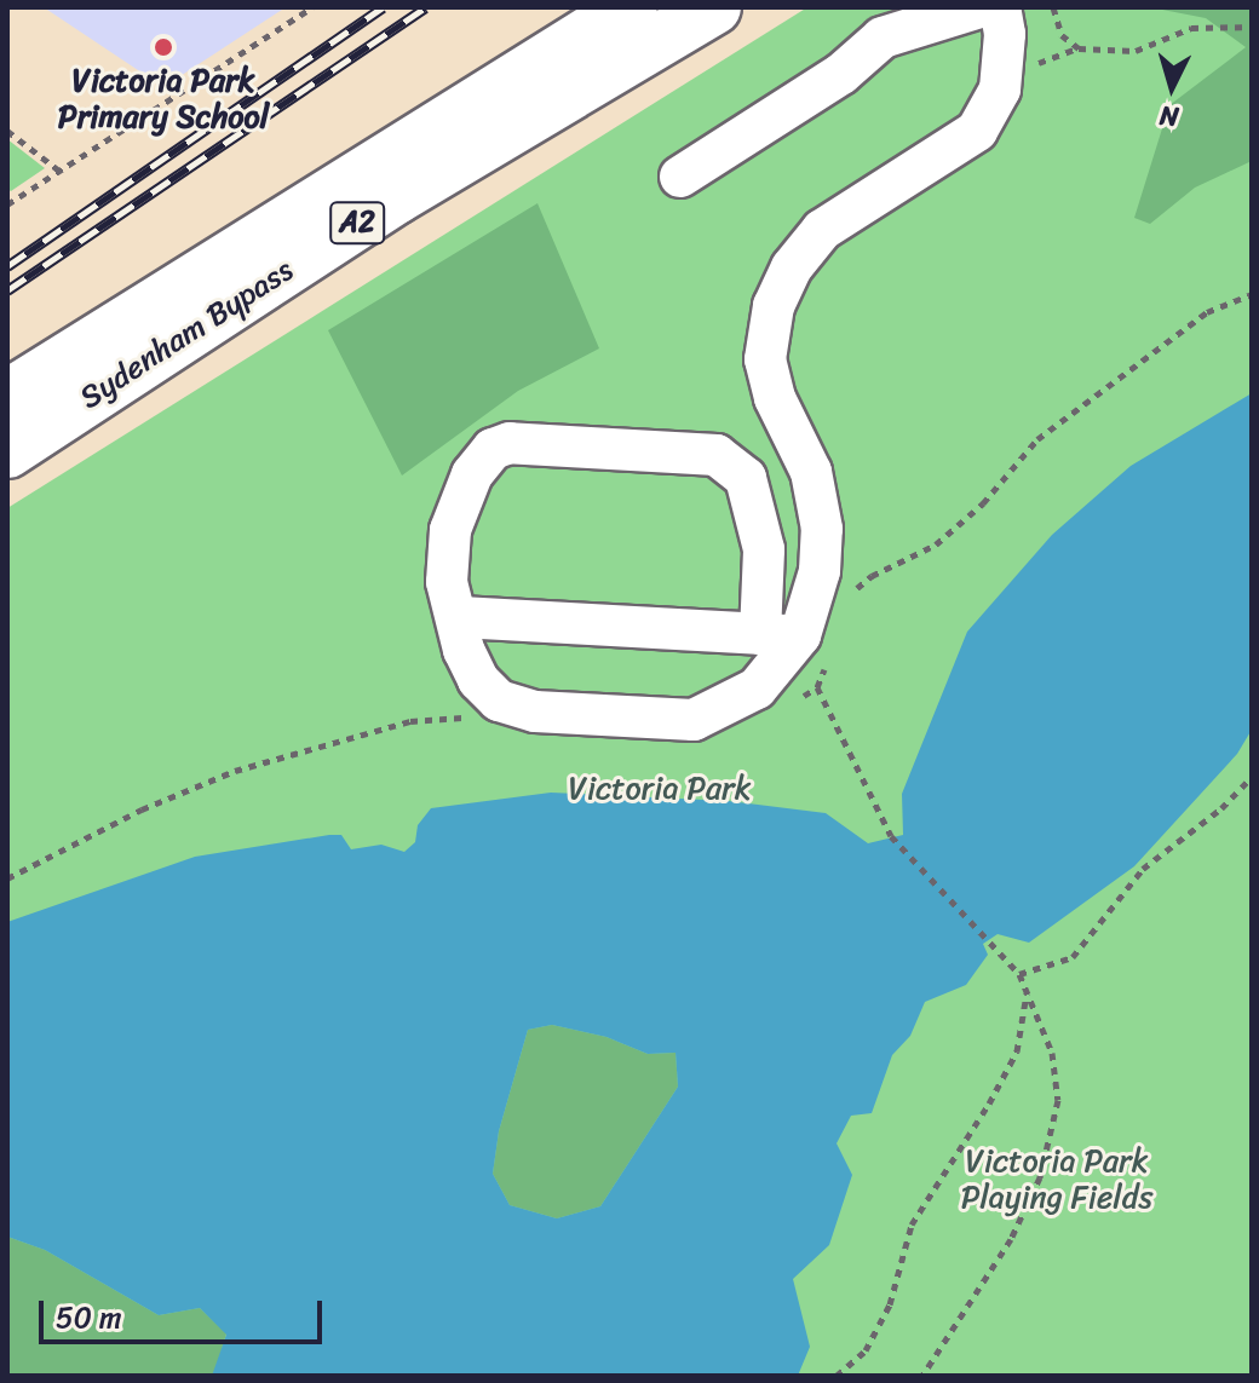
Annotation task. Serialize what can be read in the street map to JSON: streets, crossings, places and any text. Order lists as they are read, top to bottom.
{
  "streets": {
    "highway": ["A2", "Sydenham Bypass"]
  },
  "parks": ["Victoria Park", "Victoria Park Playing Fields"],
  "places": ["Victoria Park Primary School"],
  "scale_bar": "50 m",
  "north": "bottom"
}
